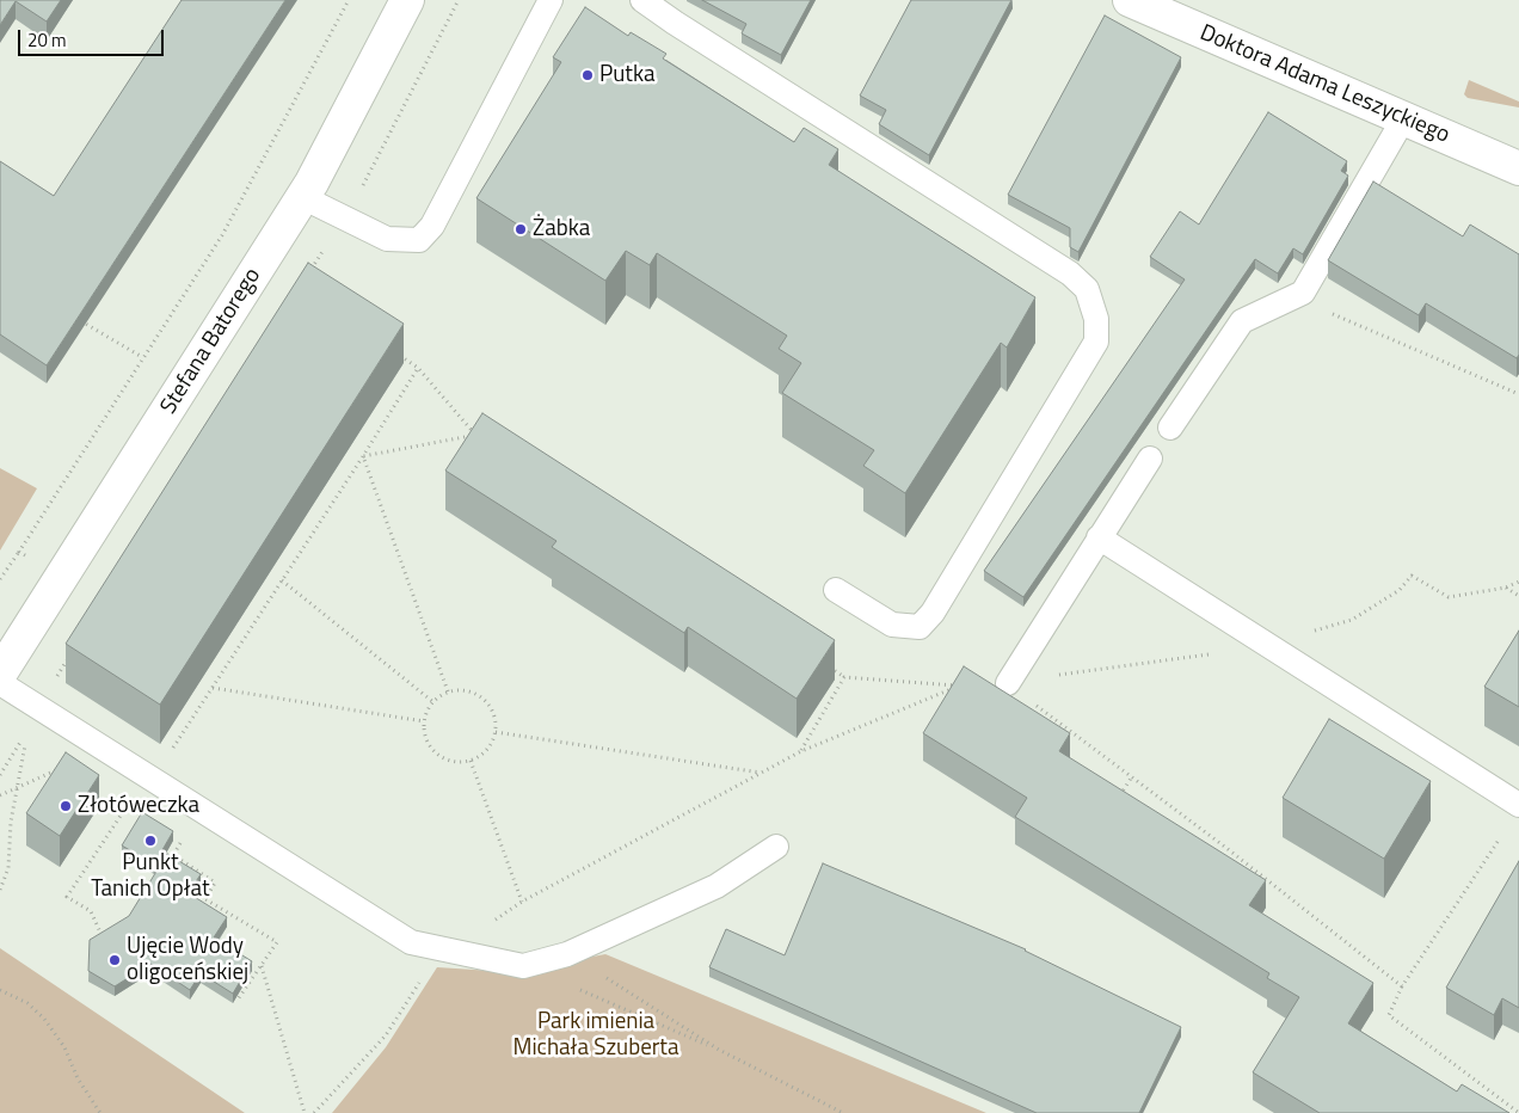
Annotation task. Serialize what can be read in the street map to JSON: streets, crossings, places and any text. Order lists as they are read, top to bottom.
{
  "streets": {
    "street": ["Doktora Adama Leszyckiego", "Stefana Batorego"]
  },
  "parks": ["Park imienia Michała Szuberta"],
  "places": [
    "Putka",
    "Żabka",
    "Złotóweczka",
    "Punkt Tanich Opłat",
    "Ujęcie Wody oligoceńskiej"
  ],
  "scale_bar": "20 m"
}
